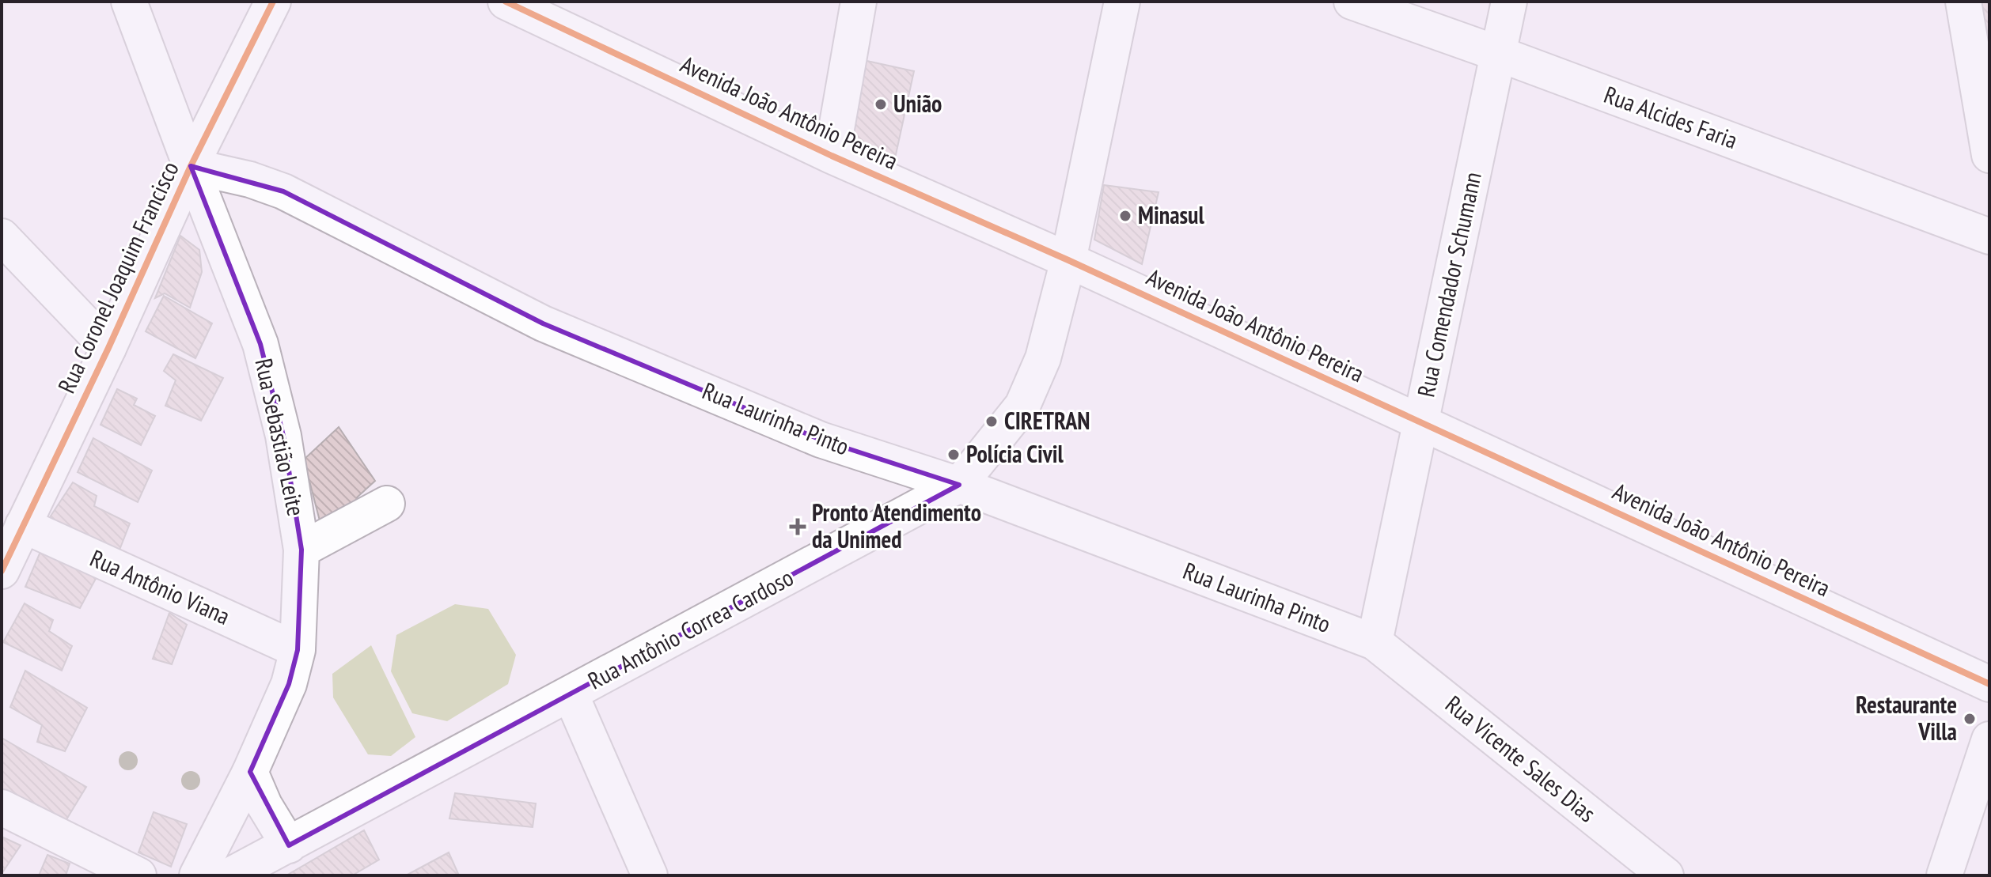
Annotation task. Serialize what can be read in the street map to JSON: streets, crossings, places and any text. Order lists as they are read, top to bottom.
{
  "streets": {
    "street": [
      "Avenida João Antônio Pereira",
      "Rua Alcides Faria",
      "Rua Coronel Joaquim Francisco",
      "Rua Comendador Schumann",
      "Rua Laurinha Pinto",
      "Rua Sebastião Leite",
      "Rua Antônio Viana",
      "Rua Antônio Correa Cardoso",
      "Rua Vicente Sales Dias"
    ]
  },
  "crossings": [
    ["Avenida João Antônio Pereira", "Rua Comendador Schumann"],
    ["Avenida João Antônio Pereira", "Rua Antônio Correa Cardoso"],
    ["Rua Alcides Faria", "Rua Comendador Schumann"],
    ["Rua Coronel Joaquim Francisco", "Rua Laurinha Pinto"],
    ["Rua Coronel Joaquim Francisco", "Rua Sebastião Leite"],
    ["Rua Coronel Joaquim Francisco", "Rua Antônio Viana"],
    ["Rua Comendador Schumann", "Rua Laurinha Pinto"],
    ["Rua Comendador Schumann", "Rua Vicente Sales Dias"],
    ["Rua Laurinha Pinto", "Rua Sebastião Leite"],
    ["Rua Laurinha Pinto", "Rua Antônio Correa Cardoso"],
    ["Rua Laurinha Pinto", "Rua Vicente Sales Dias"],
    ["Rua Sebastião Leite", "Rua Antônio Viana"]
  ],
  "places": {
    "other": [
      "União",
      "Minasul",
      "CIRETRAN",
      "Polícia Civil",
      "Restaurante Villa"
    ],
    "health": ["Pronto Atendimento da Unimed"]
  }
}
